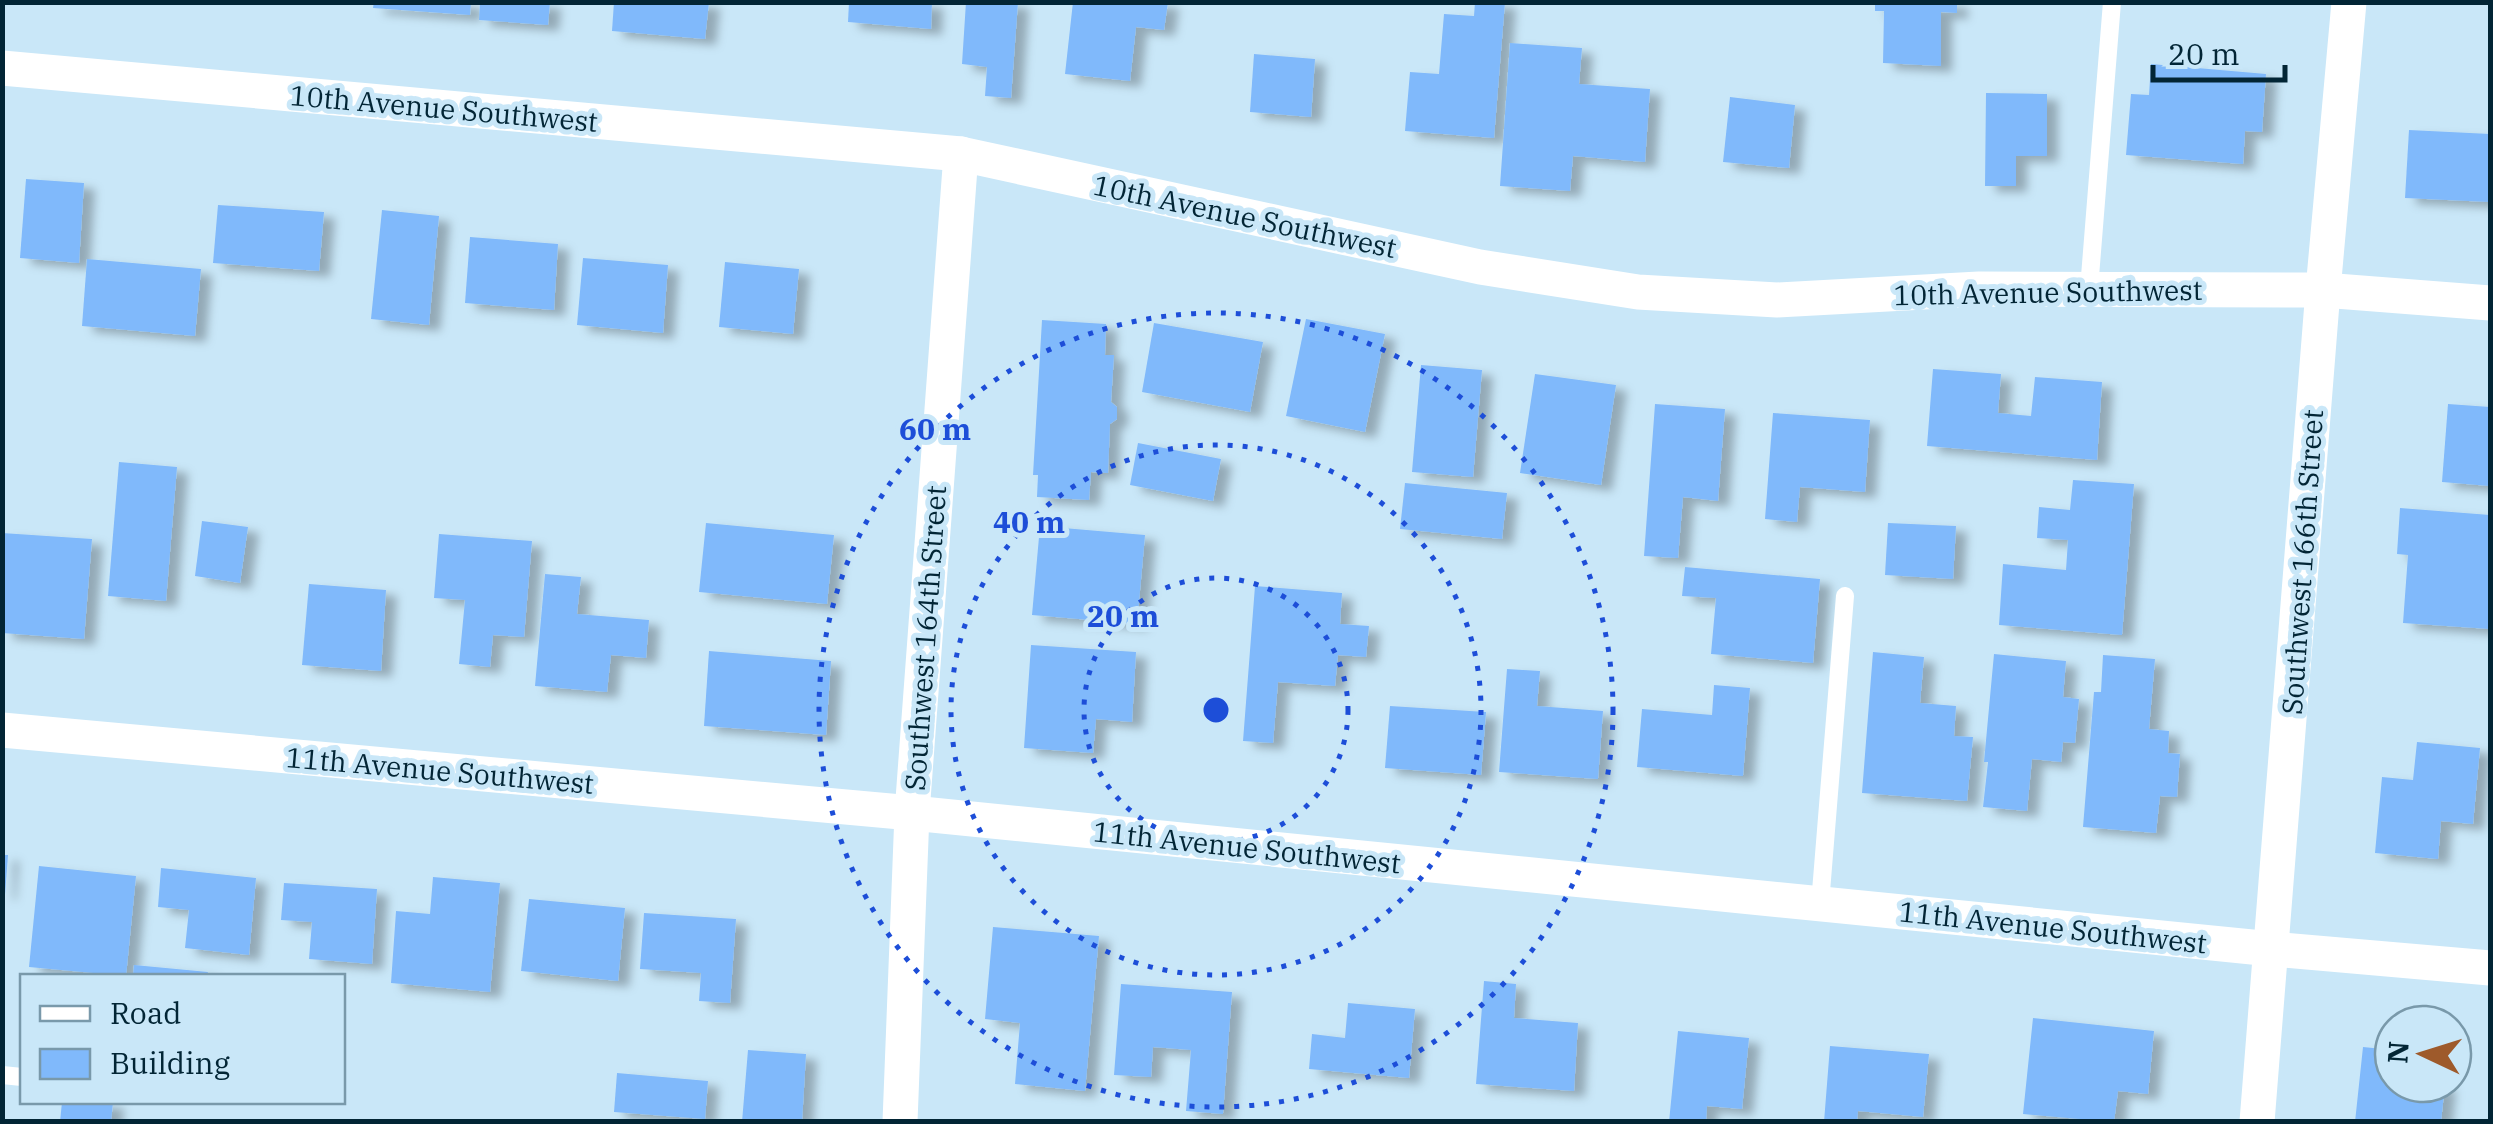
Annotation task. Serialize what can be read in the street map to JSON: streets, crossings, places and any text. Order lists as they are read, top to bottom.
{
  "streets": {
    "street": [
      "10th Avenue Southwest",
      "Southwest 166th Street",
      "Southwest 164th Street",
      "11th Avenue Southwest"
    ]
  },
  "crossings": [
    ["10th Avenue Southwest", "Southwest 166th Street"],
    ["10th Avenue Southwest", "Southwest 164th Street"],
    ["Southwest 166th Street", "11th Avenue Southwest"],
    ["Southwest 164th Street", "11th Avenue Southwest"]
  ],
  "legend": ["Road", "Building"],
  "scale_bar": "20 m",
  "north": "left",
  "rings": ["60 m", "40 m", "20 m"]
}
